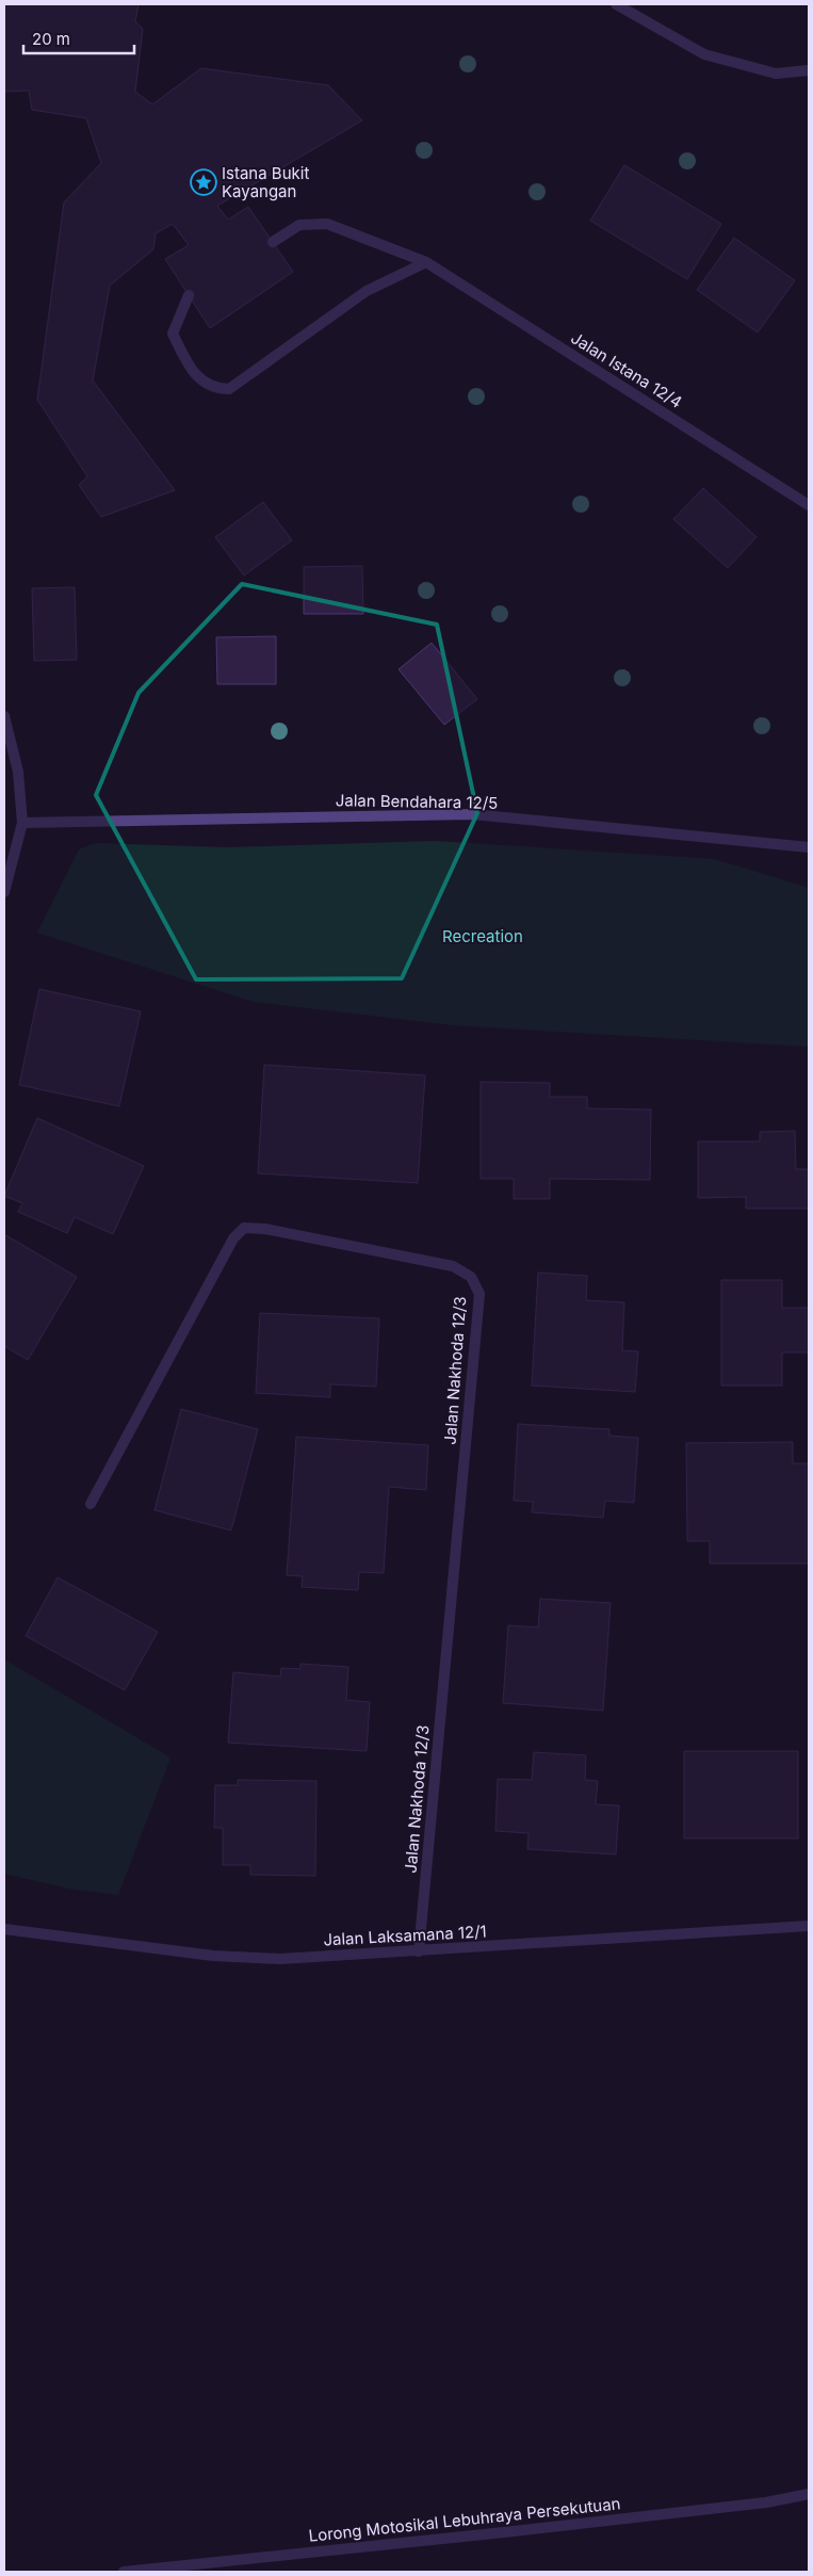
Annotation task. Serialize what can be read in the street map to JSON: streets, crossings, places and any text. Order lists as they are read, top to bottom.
{
  "streets": {
    "street": [
      "Jalan Istana 12/4",
      "Jalan Bendahara 12/5",
      "Jalan Nakhoda 12/3",
      "Jalan Laksamana 12/1",
      "Lorong Motosikal Lebuhraya Persekutuan"
    ]
  },
  "crossings": [
    ["Jalan Nakhoda 12/3", "Jalan Laksamana 12/1"]
  ],
  "parks": ["Recreation"],
  "places": {
    "place": ["Istana Bukit Kayangan"]
  },
  "scale_bar": "20 m"
}
